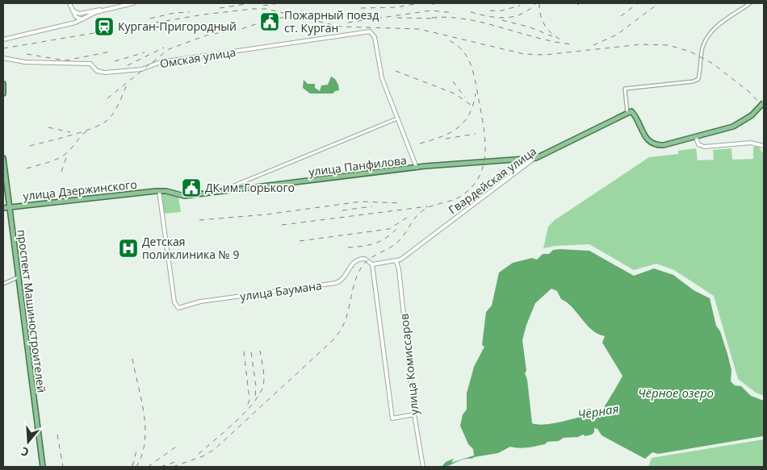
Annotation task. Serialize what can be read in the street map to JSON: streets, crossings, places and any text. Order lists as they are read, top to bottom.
{
  "streets": {
    "main road": [
      "Омская улица",
      "улица Панфилова",
      "Гвардейская улица",
      "улица Дзержинского",
      "улица Баумана",
      "проспект Машиностроителей",
      "улица Комиссаров"
    ]
  },
  "crossings": [
    ["улица Панфилова", "Гвардейская улица"],
    ["улица Панфилова", "улица Дзержинского"],
    ["улица Панфилова", "улица Баумана"],
    ["Гвардейская улица", "улица Баумана"],
    ["Гвардейская улица", "улица Комиссаров"],
    ["улица Дзержинского", "улица Баумана"],
    ["улица Дзержинского", "проспект Машиностроителей"]
  ],
  "water": ["Чёрное озеро", "Чёрная"],
  "places": {
    "public building": ["Пожарный поезд ст. Курган", "ДК им. Горького"],
    "station": ["Курган-Пригородный"],
    "hospital": ["Детская поликлиника № 9"]
  },
  "north": "bottom"
}
